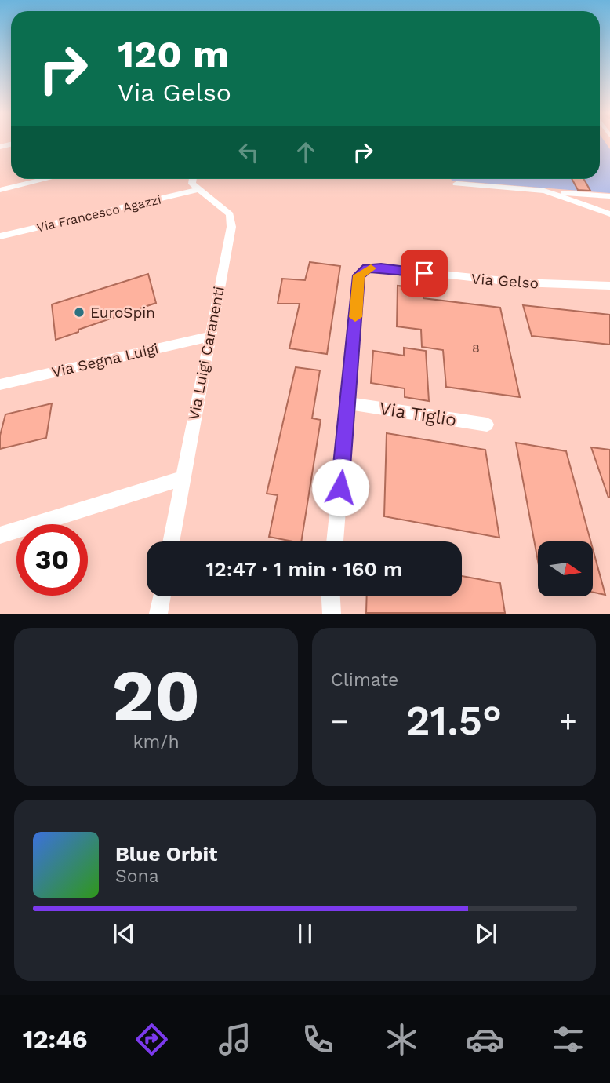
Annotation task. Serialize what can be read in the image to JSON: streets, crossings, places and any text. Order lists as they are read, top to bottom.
{
  "streets": {
    "street": [
      "Via Francesco Agazzi",
      "Via Gelso",
      "Via Luigi Caranenti",
      "Via Segna Luigi",
      "Via Tiglio"
    ]
  },
  "crossings": [
    ["Via Francesco Agazzi", "Via Luigi Caranenti"],
    ["Via Gelso", "Via Tiglio"],
    ["Via Luigi Caranenti", "Via Segna Luigi"]
  ],
  "places": ["EuroSpin"],
  "house_numbers": ["8"],
  "north": "right",
  "page": {
    "turn": ["120 m", "Via Gelso"],
    "limit": "30",
    "trip": "12:47 · 1 min · 160 m",
    "tile": [
      ["20", "km/h"],
      "Climate"
    ],
    "heat": ["−", "21.5°", "+"],
    "song": ["Blue Orbit", "Sona"],
    "tabs": "12:46"
  }
}
